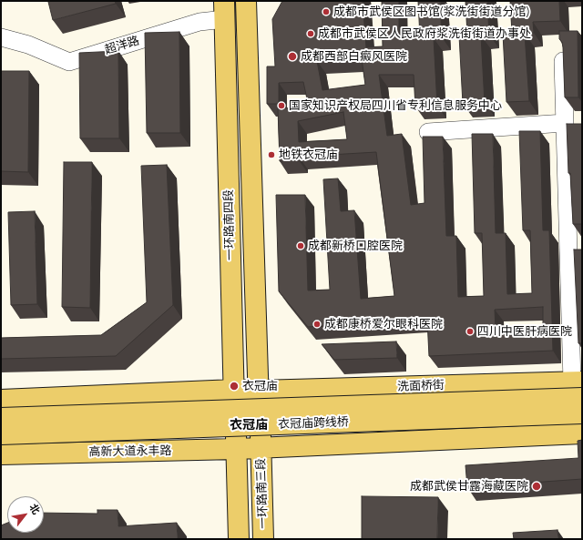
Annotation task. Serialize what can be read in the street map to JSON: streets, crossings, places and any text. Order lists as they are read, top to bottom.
{
  "streets": {
    "main road": [
      "一环路南四段",
      "洗面桥街",
      "衣冠庙跨线桥",
      "高新大道永丰路",
      "一环路南三段"
    ],
    "street": ["超洋路"]
  },
  "crossings": [
    ["超洋路", "一环路南四段"],
    ["一环路南四段", "洗面桥街"],
    ["一环路南四段", "高新大道永丰路"],
    ["一环路南四段", "一环路南三段"],
    ["洗面桥街", "衣冠庙跨线桥"],
    ["高新大道永丰路", "一环路南三段"]
  ],
  "districts": ["衣冠庙"],
  "places": [
    "成都市武侯区图书馆(浆洗街街道分馆)",
    "成都市武侯区人民政府浆洗街街道办事处",
    "成都西部白癜风医院",
    "国家知识产权局四川省专利信息服务中心",
    "地铁衣冠庙",
    "成都新桥口腔医院",
    "成都康桥爱尔眼科医院",
    "四川中医肝病医院",
    "衣冠庙",
    "成都武侯甘露海藏医院"
  ],
  "north": "top right"
}
